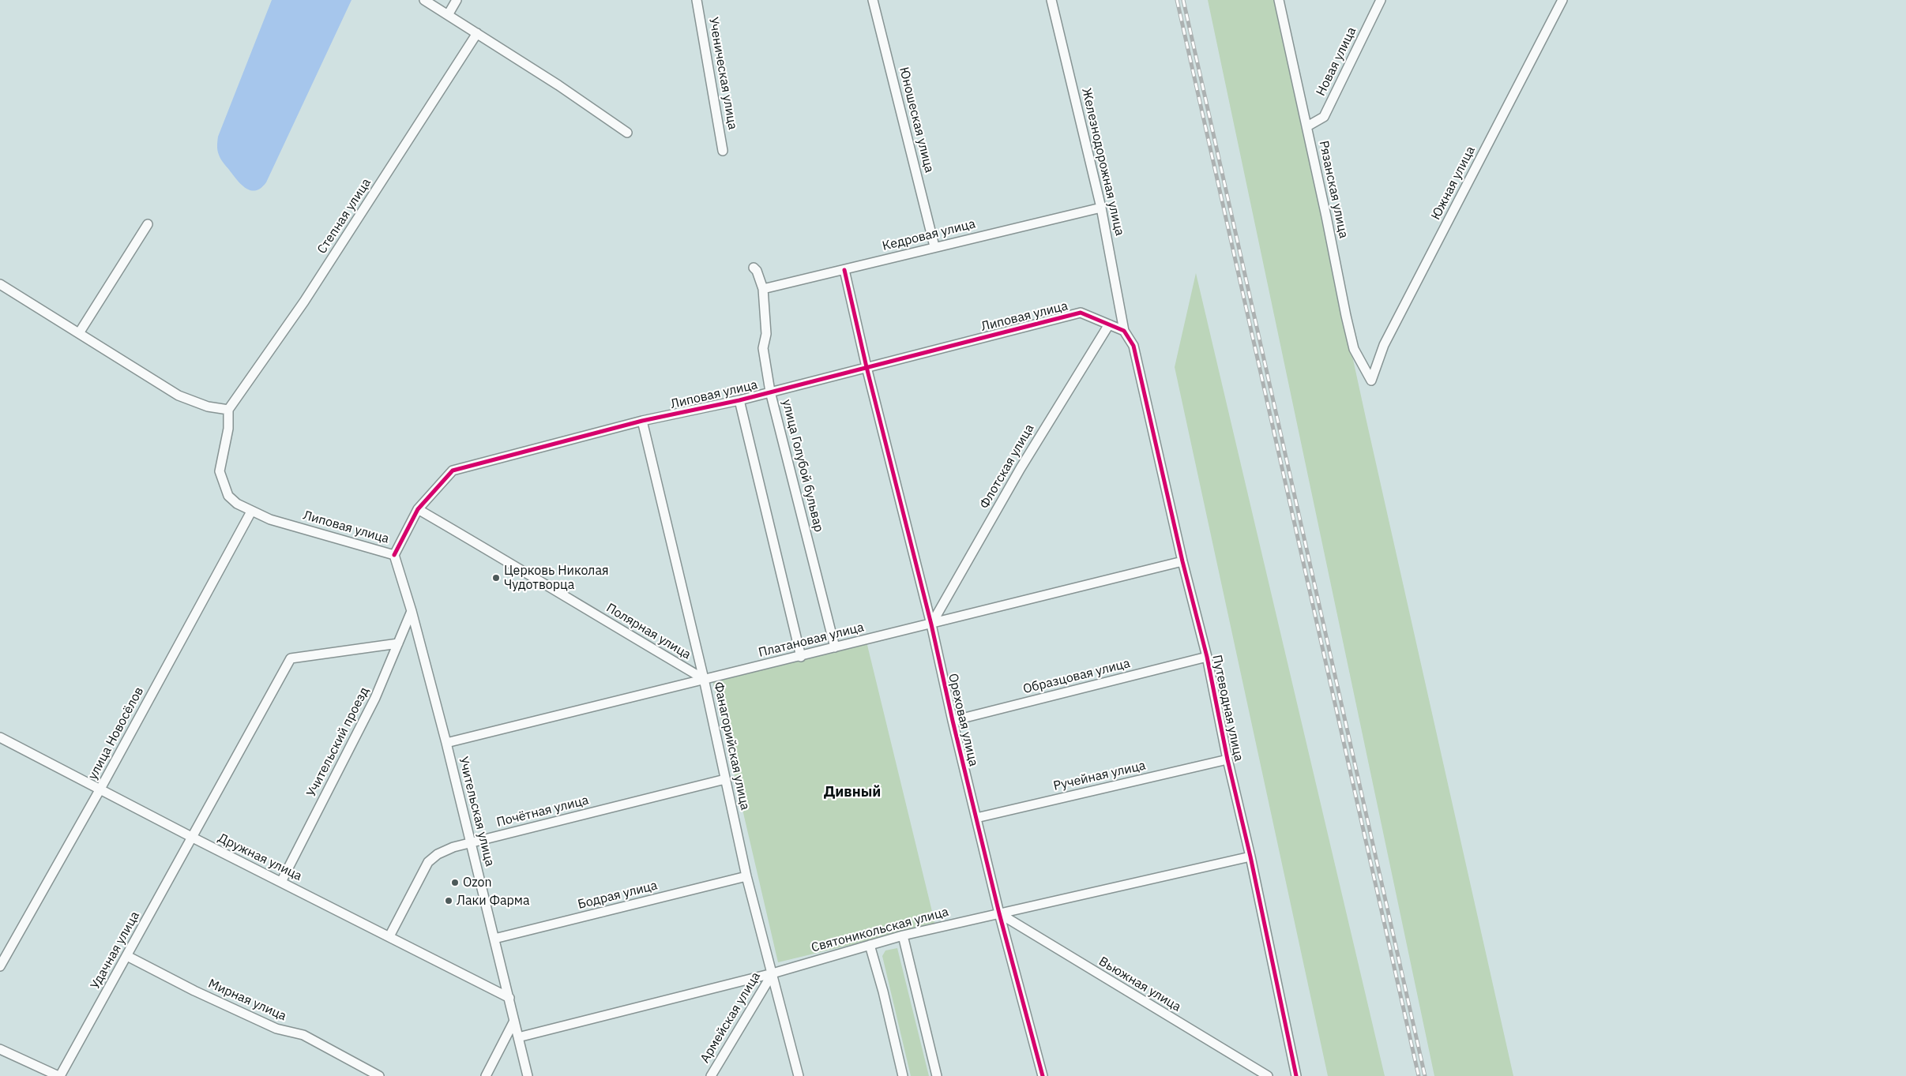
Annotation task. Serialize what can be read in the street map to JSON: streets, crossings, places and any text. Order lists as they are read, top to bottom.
{
  "streets": {
    "street": [
      "Новая улица",
      "Ученическая улица",
      "Юношеская улица",
      "Железнодорожная улица",
      "Южная улица",
      "Рязанская улица",
      "Степная улица",
      "Кедровая улица",
      "Липовая улица",
      "улица Голубой бульвар",
      "Флотская улица",
      "Полярная улица",
      "Платановая улица",
      "Образцовая улица",
      "Путеводная улица",
      "Ореховая улица",
      "улица Новосёлов",
      "Учительский проезд",
      "Фанагорийская улица",
      "Ручейная улица",
      "Учительская улица",
      "Почётная улица",
      "Дружная улица",
      "Бодрая улица",
      "Святоникольская улица",
      "Удачная улица",
      "Вьюжная улица",
      "Мирная улица",
      "Армейская улица"
    ]
  },
  "crossings": [
    ["Новая улица", "Рязанская улица"],
    ["Юношеская улица", "Кедровая улица"],
    ["Железнодорожная улица", "Кедровая улица"],
    ["Железнодорожная улица", "Путеводная улица"],
    ["Южная улица", "Рязанская улица"],
    ["Степная улица", "Липовая улица"],
    ["Кедровая улица", "улица Голубой бульвар"],
    ["Кедровая улица", "Ореховая улица"],
    ["Липовая улица", "улица Голубой бульвар"],
    ["Липовая улица", "Флотская улица"],
    ["Липовая улица", "Полярная улица"],
    ["Липовая улица", "Ореховая улица"],
    ["Липовая улица", "улица Новосёлов"],
    ["Липовая улица", "Фанагорийская улица"],
    ["Липовая улица", "Учительская улица"],
    ["улица Голубой бульвар", "Платановая улица"],
    ["Флотская улица", "Платановая улица"],
    ["Флотская улица", "Ореховая улица"],
    ["Полярная улица", "Платановая улица"],
    ["Полярная улица", "Фанагорийская улица"],
    ["Платановая улица", "Путеводная улица"],
    ["Платановая улица", "Ореховая улица"],
    ["Платановая улица", "Фанагорийская улица"],
    ["Платановая улица", "Учительская улица"],
    ["Образцовая улица", "Путеводная улица"],
    ["Образцовая улица", "Ореховая улица"],
    ["Путеводная улица", "Ручейная улица"],
    ["Путеводная улица", "Святоникольская улица"],
    ["Ореховая улица", "Ручейная улица"],
    ["Ореховая улица", "Святоникольская улица"],
    ["Ореховая улица", "Вьюжная улица"],
    ["улица Новосёлов", "Дружная улица"],
    ["Учительский проезд", "Учительская улица"],
    ["Учительский проезд", "Дружная улица"],
    ["Учительский проезд", "Удачная улица"],
    ["Фанагорийская улица", "Почётная улица"],
    ["Фанагорийская улица", "Бодрая улица"],
    ["Фанагорийская улица", "Святоникольская улица"],
    ["Фанагорийская улица", "Армейская улица"],
    ["Учительская улица", "Почётная улица"],
    ["Учительская улица", "Дружная улица"],
    ["Учительская улица", "Бодрая улица"],
    ["Учительская улица", "Святоникольская улица"],
    ["Почётная улица", "Дружная улица"],
    ["Дружная улица", "Удачная улица"],
    ["Святоникольская улица", "Вьюжная улица"],
    ["Святоникольская улица", "Армейская улица"],
    ["Удачная улица", "Мирная улица"]
  ],
  "districts": ["Дивный"],
  "places": ["Церковь Николая Чудотворца", "Ozon", "Лаки Фарма"]
}
